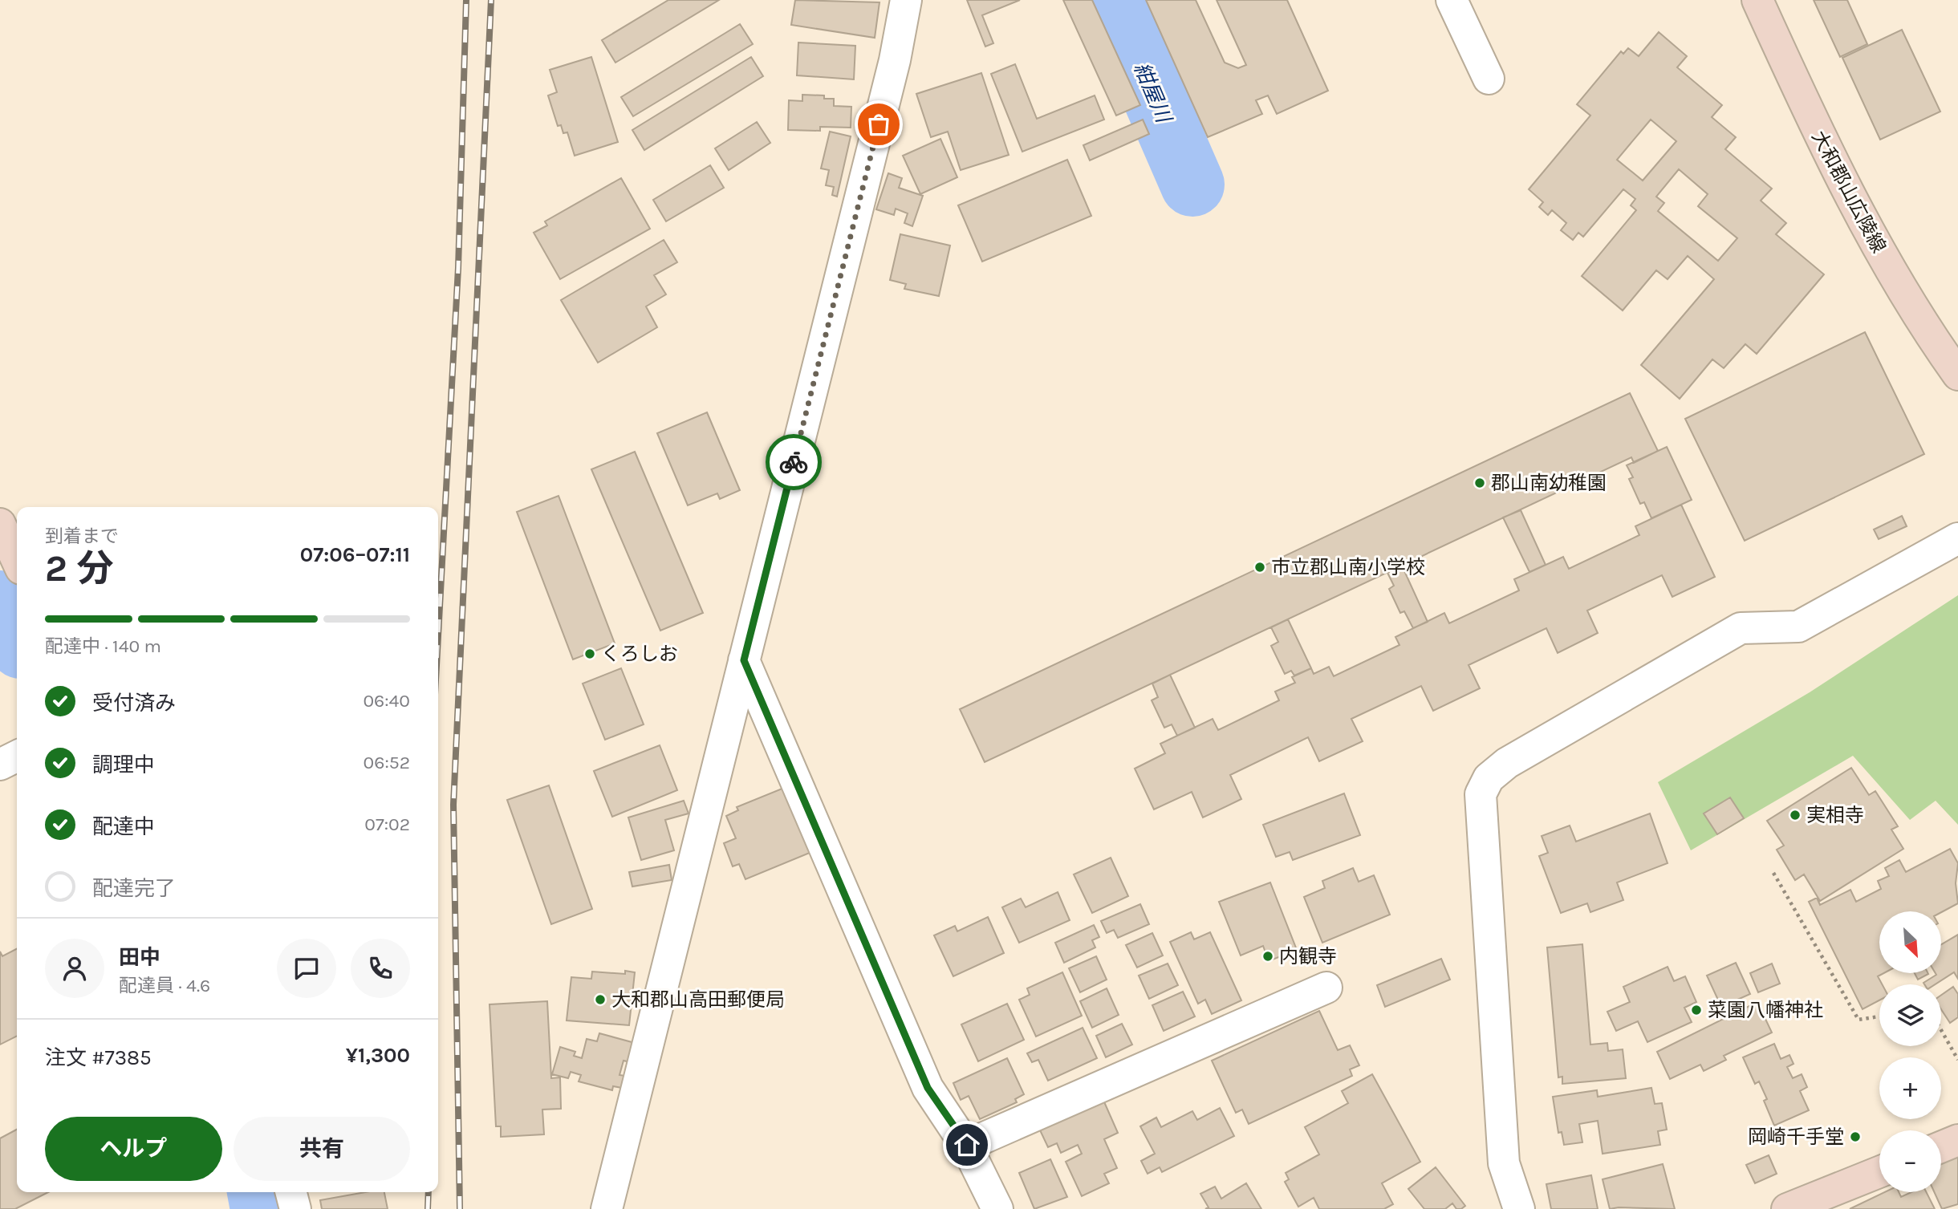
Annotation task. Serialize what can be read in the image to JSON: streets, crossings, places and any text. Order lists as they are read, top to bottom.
{
  "streets": {
    "main road": ["大和郡山広陵線"]
  },
  "water": ["紺屋川"],
  "places": [
    "郡山南幼稚園",
    "市立郡山南小学校",
    "くろしお",
    "実相寺",
    "内観寺",
    "大和郡山高田郵便局",
    "菜園八幡神社",
    "岡崎千手堂"
  ],
  "north": "bottom right",
  "page": {
    "heading": ["2 分", "到着まで", "07:06–07:11"],
    "panel": [
      "田中",
      "配達員 · 4.6",
      "注文 #7385",
      "¥1,300"
    ],
    "bar": "配達中 · 140 m",
    "list": [
      ["受付済み", "06:40"],
      ["調理中", "06:52"],
      ["配達中", "07:02"],
      "配達完了"
    ],
    "map_buttons": ["+", "−"],
    "buttons": ["ヘルプ", "共有"]
  }
}
